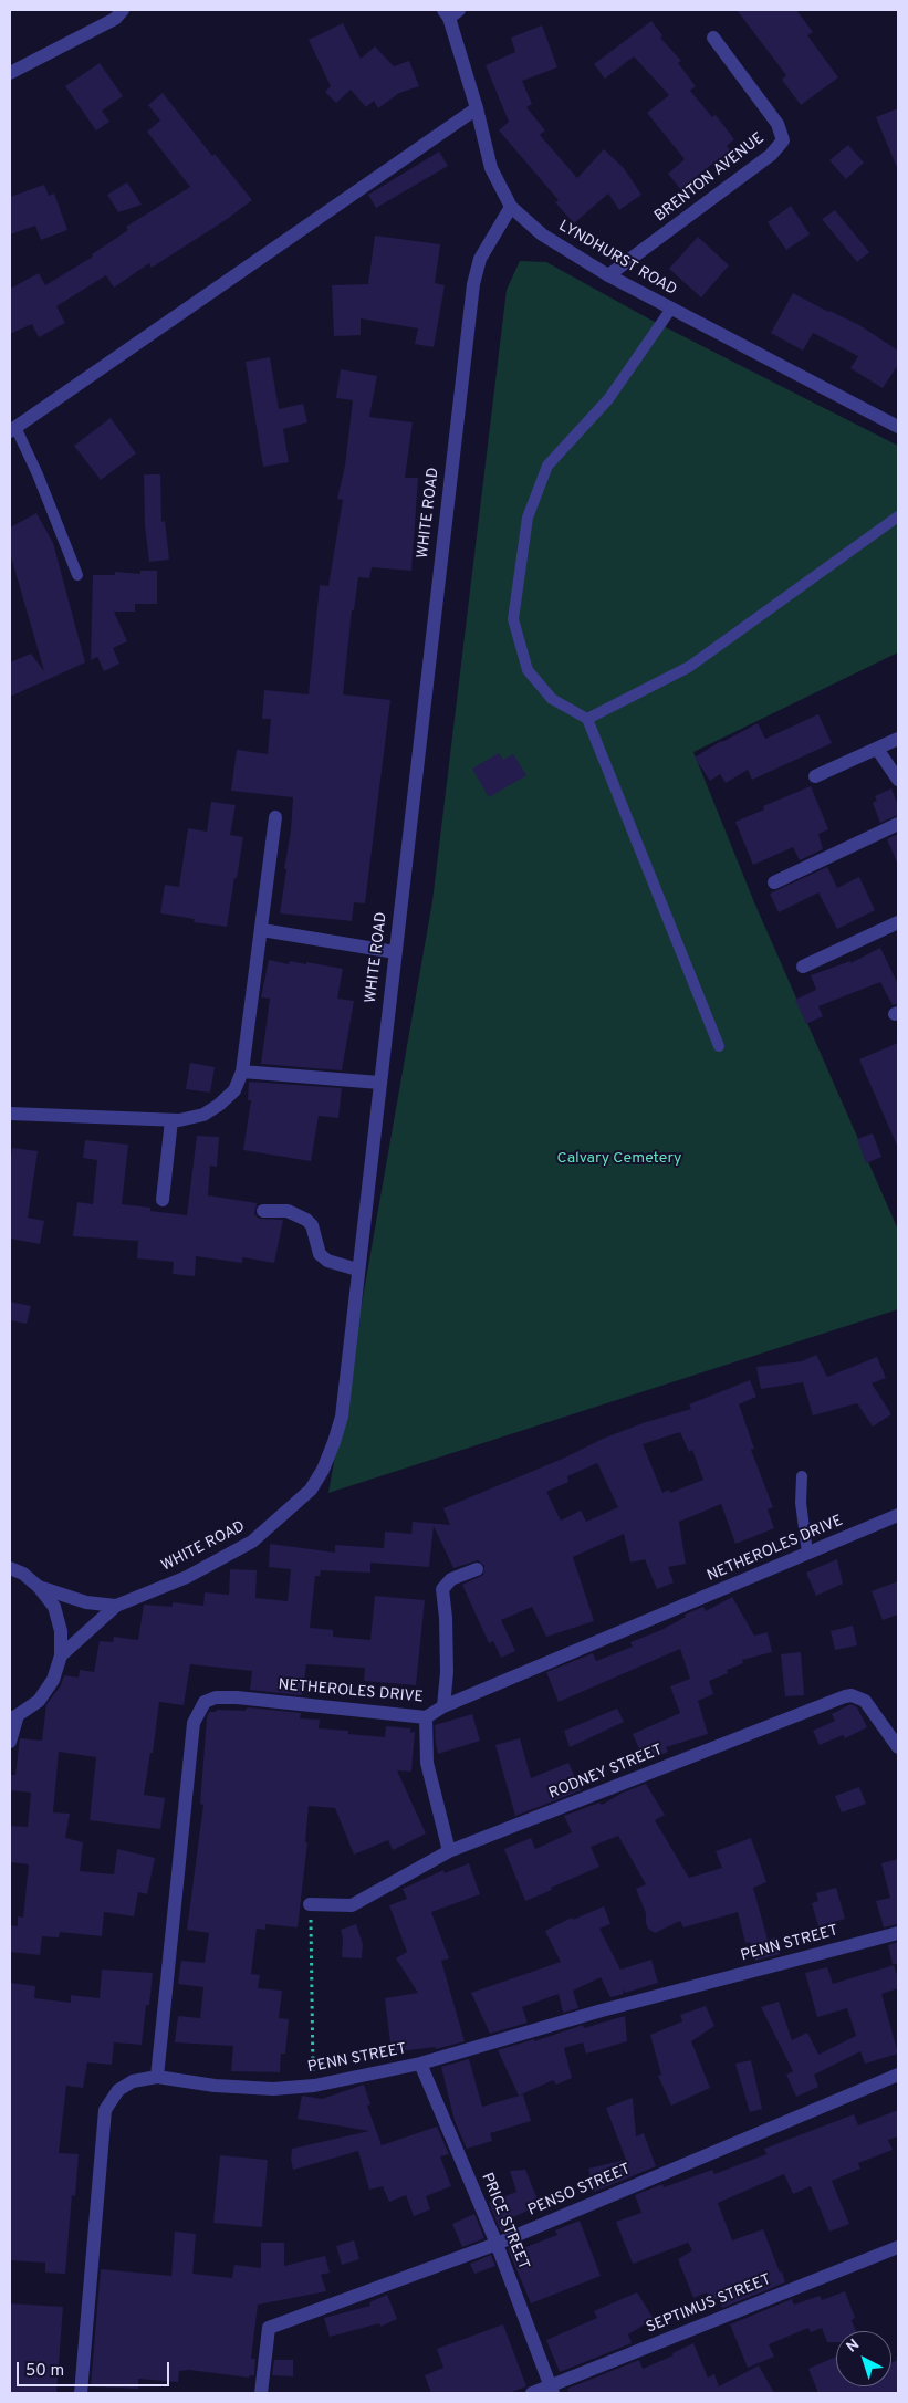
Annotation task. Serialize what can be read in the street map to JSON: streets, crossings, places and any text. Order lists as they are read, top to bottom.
{
  "streets": {
    "street": [
      "BRENTON AVENUE",
      "LYNDHURST ROAD",
      "WHITE ROAD",
      "NETHEROLES DRIVE",
      "RODNEY STREET",
      "PENN STREET",
      "PENSO STREET",
      "PRICE STREET",
      "SEPTIMUS STREET"
    ]
  },
  "crossings": [
    ["BRENTON AVENUE", "LYNDHURST ROAD"],
    ["LYNDHURST ROAD", "WHITE ROAD"],
    ["NETHEROLES DRIVE", "PENN STREET"],
    ["PENN STREET", "PRICE STREET"],
    ["PENSO STREET", "PRICE STREET"],
    ["PRICE STREET", "SEPTIMUS STREET"]
  ],
  "parks": ["Calvary Cemetery"],
  "scale_bar": "50 m",
  "north": "top left"
}
